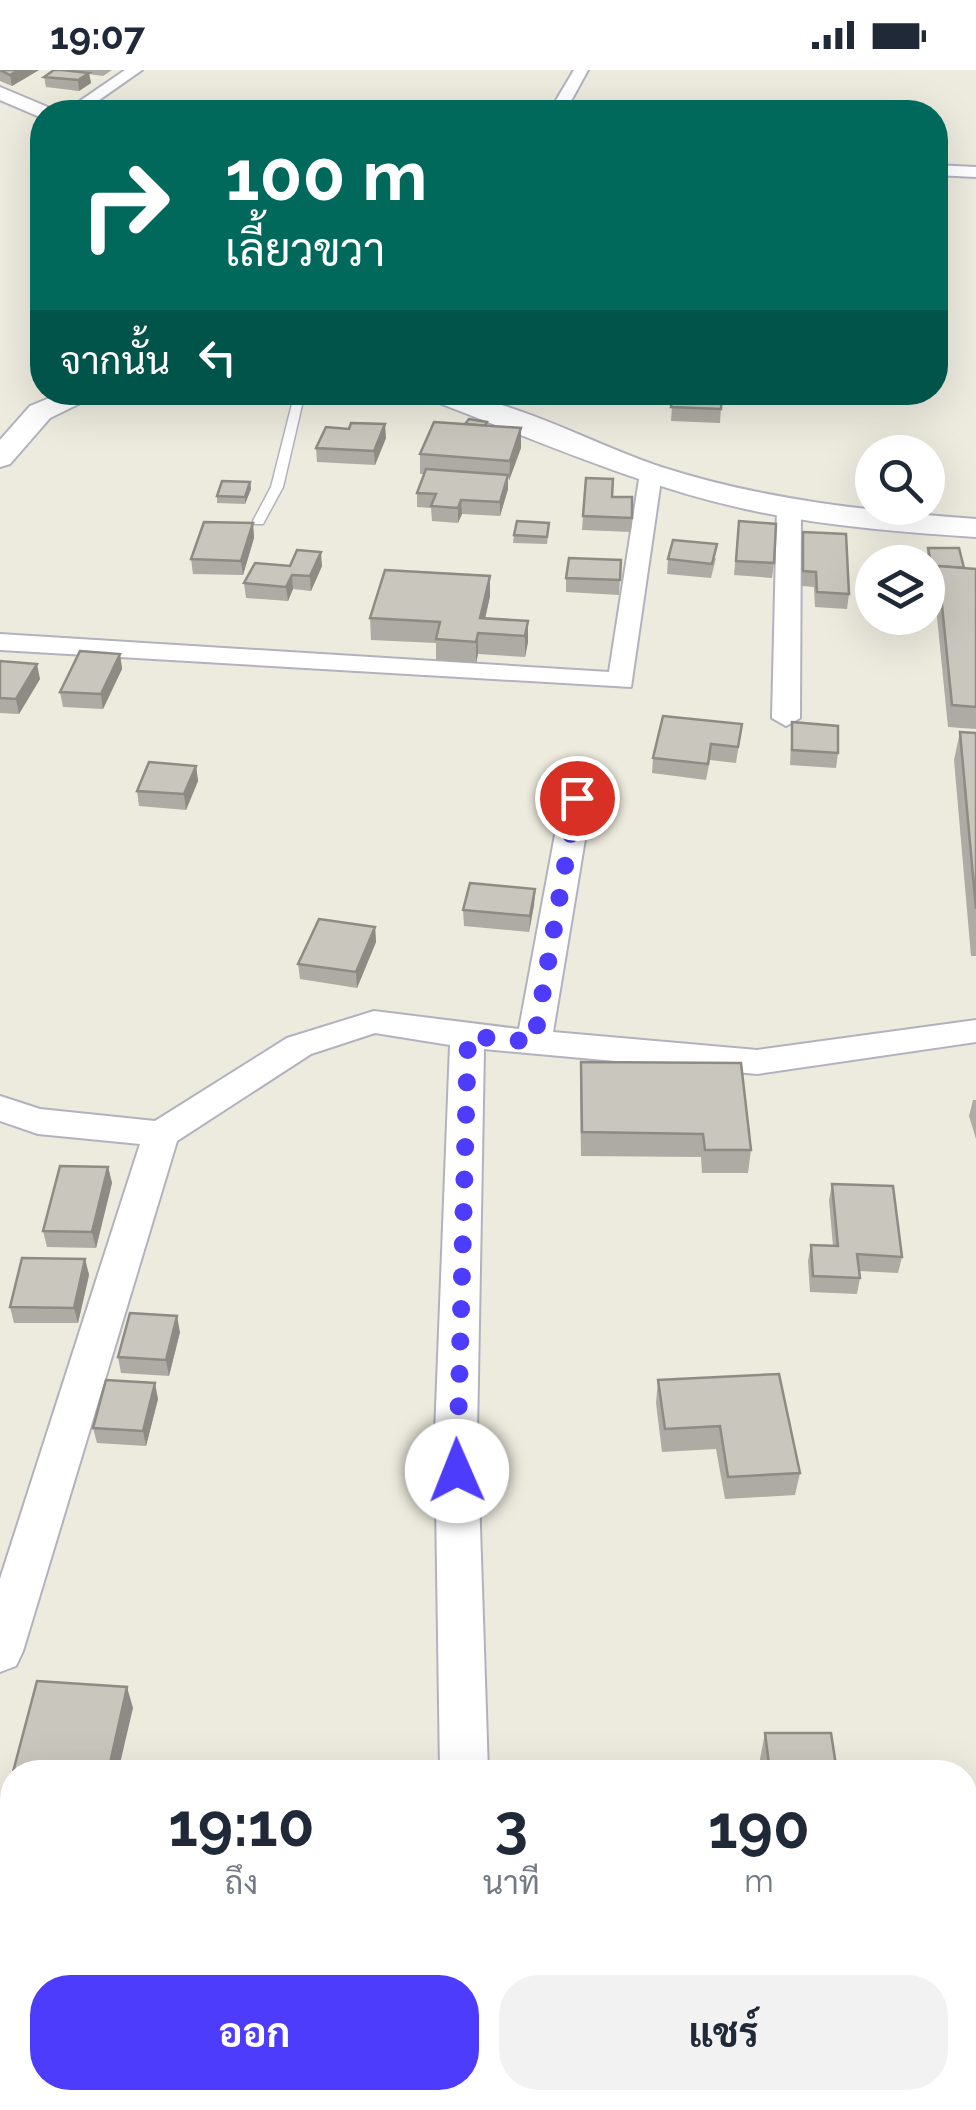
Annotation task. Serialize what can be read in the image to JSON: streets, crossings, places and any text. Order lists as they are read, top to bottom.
{
  "page": {
    "status": "19:07",
    "turn": ["100 m", "เลี้ยวขวา"],
    "then": "จากนั้น",
    "eta": [
      "19:10",
      "ถึง",
      "3",
      "นาที",
      "190",
      "m"
    ],
    "buttons": ["ออก", "แชร์"]
  }
}
